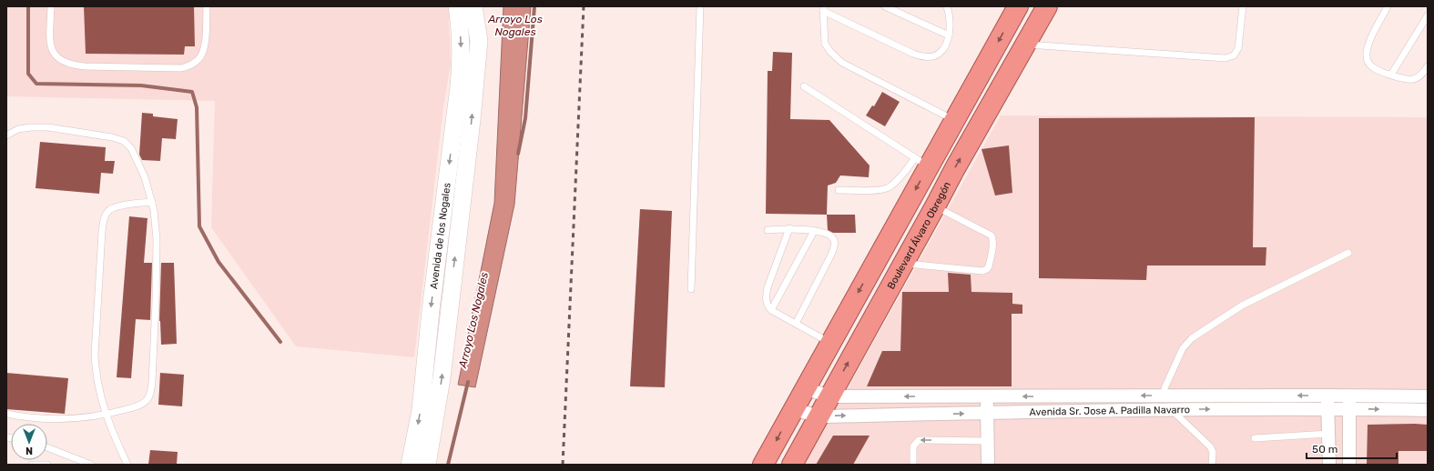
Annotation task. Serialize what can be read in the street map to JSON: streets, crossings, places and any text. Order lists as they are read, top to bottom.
{
  "streets": {
    "highway": ["Boulevard Álvaro Obregón"],
    "main road": ["Avenida de los Nogales"],
    "street": ["Avenida Sr. Jose A. Padilla Navarro"]
  },
  "crossings": [
    ["Boulevard Álvaro Obregón", "Avenida Sr. Jose A. Padilla Navarro"]
  ],
  "water": ["Arroyo Los Nogales"],
  "scale_bar": "50 m",
  "north": "bottom"
}
